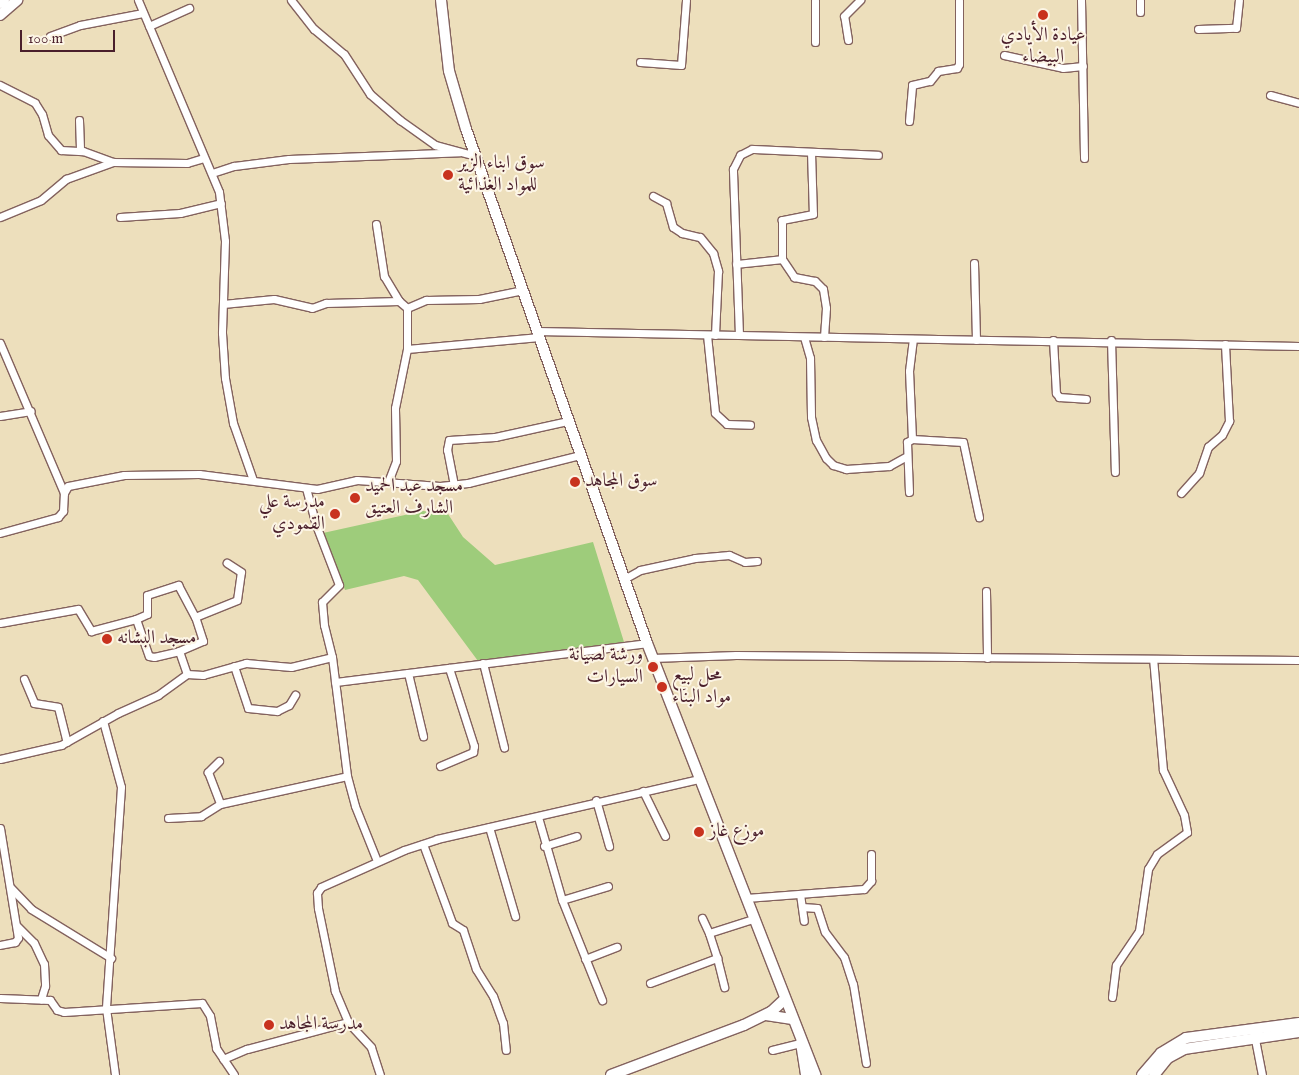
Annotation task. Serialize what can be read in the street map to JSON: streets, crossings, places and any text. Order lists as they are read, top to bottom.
{
  "places": [
    "عيادة الأيادي البيضاء",
    "سوق ابناء الزير للمواد الغذائية",
    "سوق المجاهد",
    "مسجد عبد الحميد الشارف العتيق",
    "مدرسة علي القمودي",
    "مسجد البشانه",
    "ورشة لصيانة السيارات",
    "محل لبيع مواد البناء",
    "موزع غاز",
    "مدرسة المجاهد"
  ],
  "scale_bar": "100 m"
}
